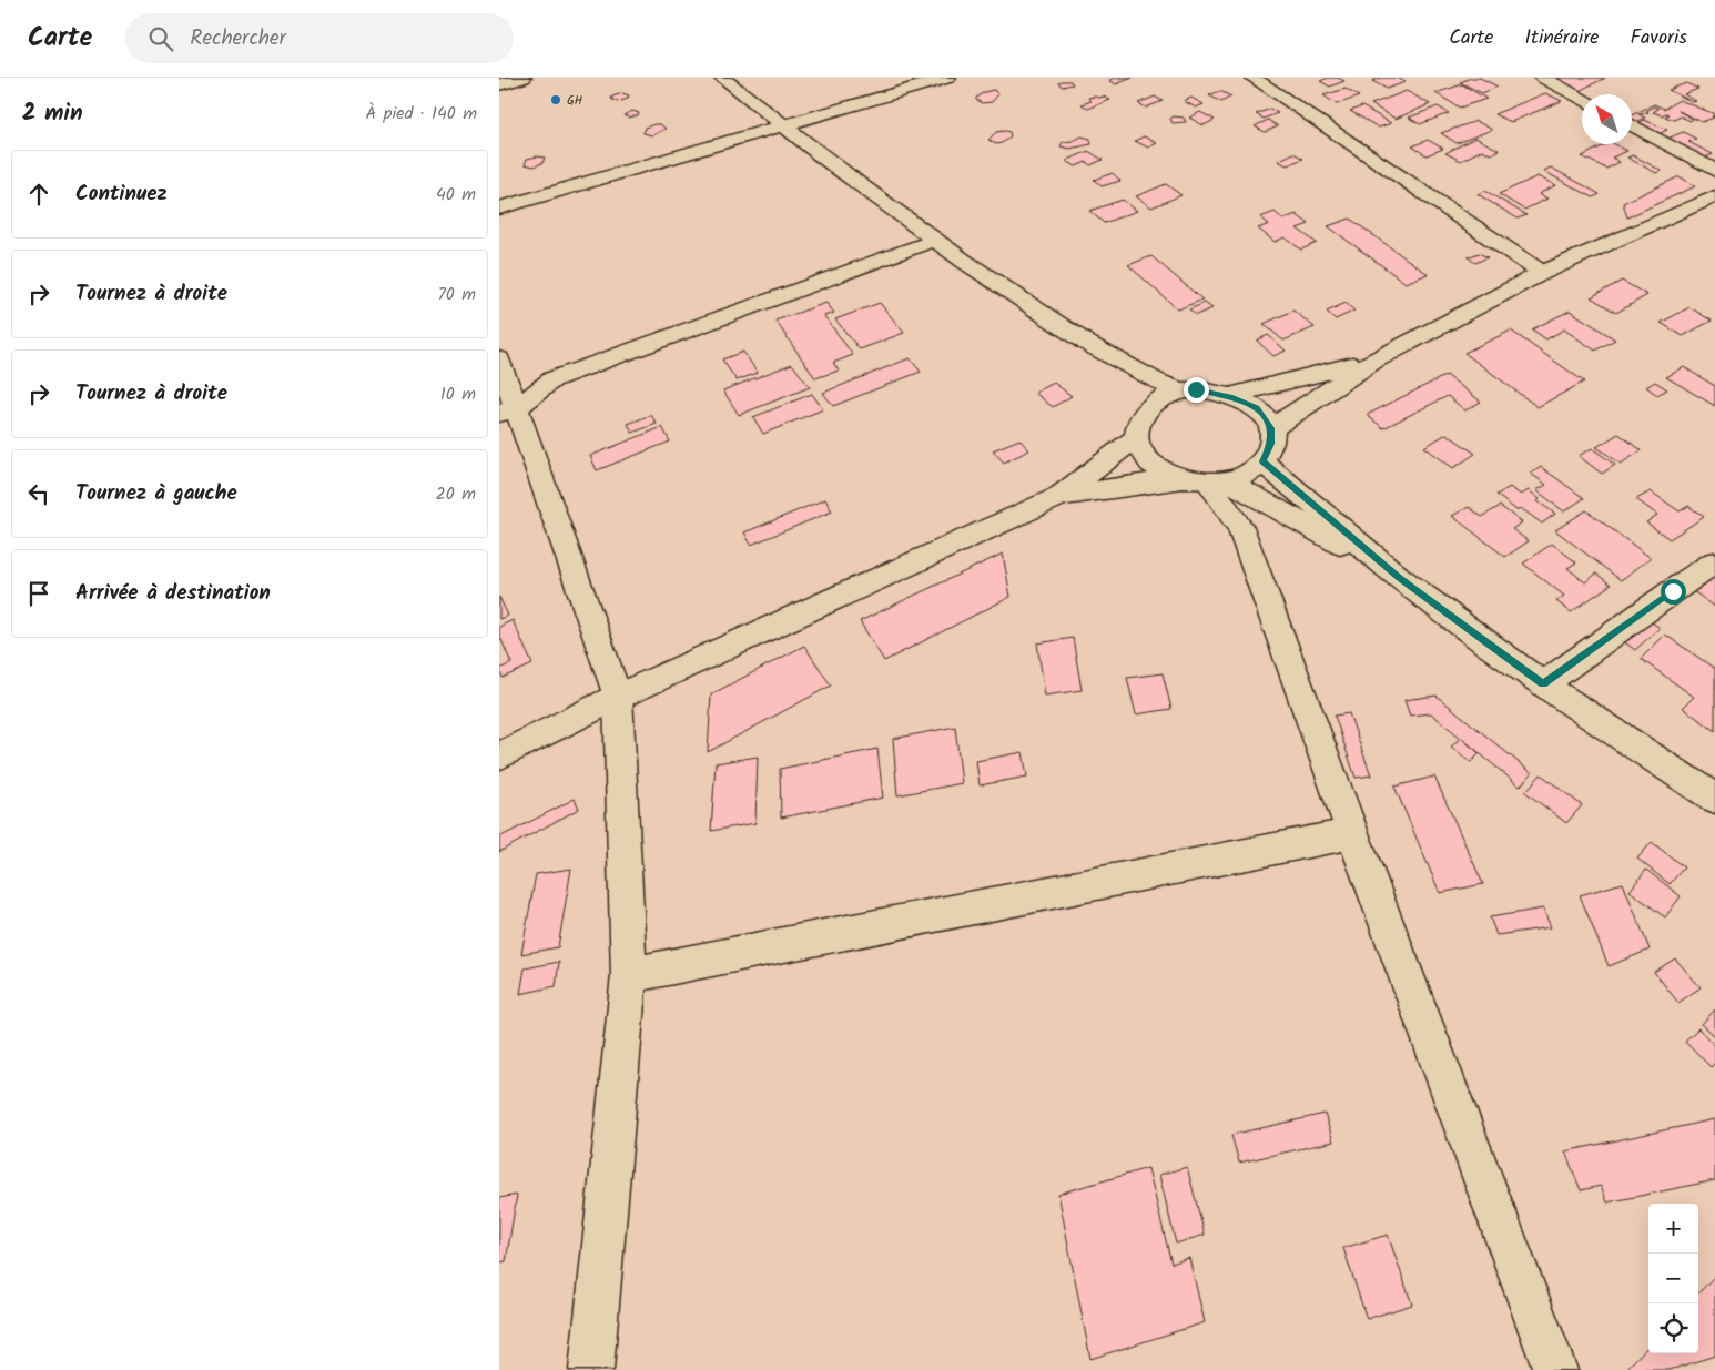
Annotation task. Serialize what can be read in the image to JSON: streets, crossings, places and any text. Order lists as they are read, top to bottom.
{
  "places": ["GH"],
  "north": "top left",
  "page": {
    "header": "Carte",
    "search": "Rechercher",
    "nav": ["Carte", "Itinéraire", "Favoris"],
    "heading": ["2 min", "À pied · 140 m"],
    "list": [
      ["Continuez", "40 m"],
      ["Tournez à droite", "70 m"],
      ["Tournez à droite", "10 m"],
      ["Tournez à gauche", "20 m"],
      "Arrivée à destination"
    ],
    "map_buttons": ["+", "−"]
  }
}
